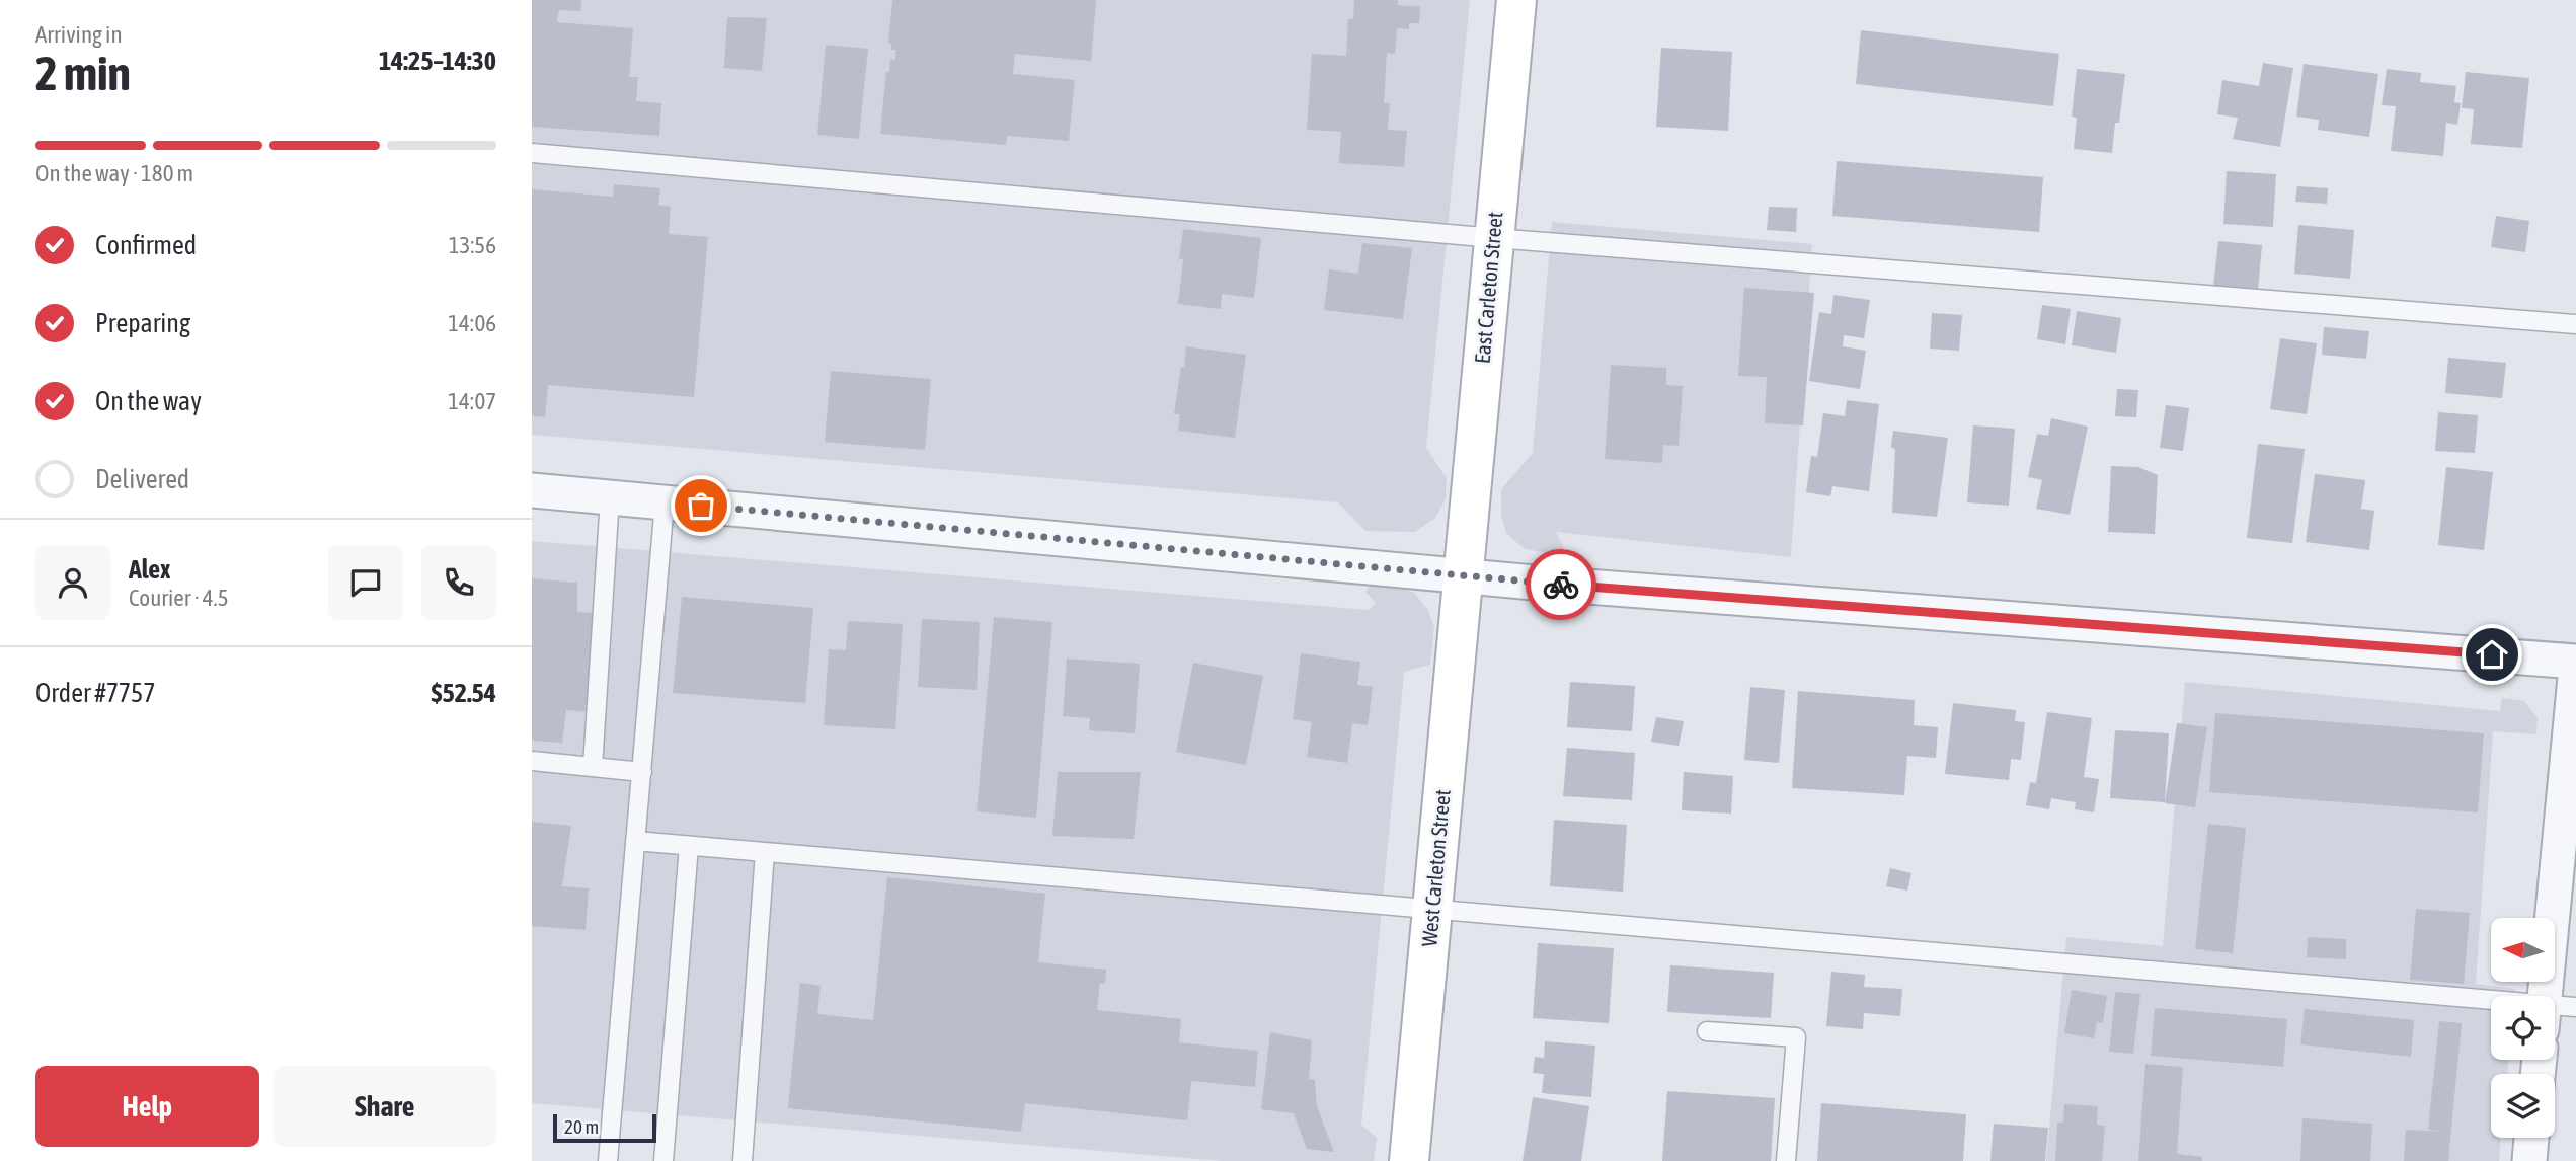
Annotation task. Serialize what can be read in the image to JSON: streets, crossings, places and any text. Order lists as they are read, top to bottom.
{
  "streets": {
    "street": ["East Carleton Street", "West Carleton Street"]
  },
  "crossings": [
    ["East Carleton Street", "West Carleton Street"]
  ],
  "scale_bar": "20 m",
  "north": "left",
  "page": {
    "heading": ["2 min", "Arriving in", "14:25–14:30"],
    "panel": [
      "Alex",
      "Courier · 4.5",
      "Order #7757",
      "$52.54"
    ],
    "bar": "On the way · 180 m",
    "list": [
      ["Confirmed", "13:56"],
      ["Preparing", "14:06"],
      ["On the way", "14:07"],
      "Delivered"
    ],
    "buttons": ["Help", "Share"],
    "scale": "20 m"
  }
}
